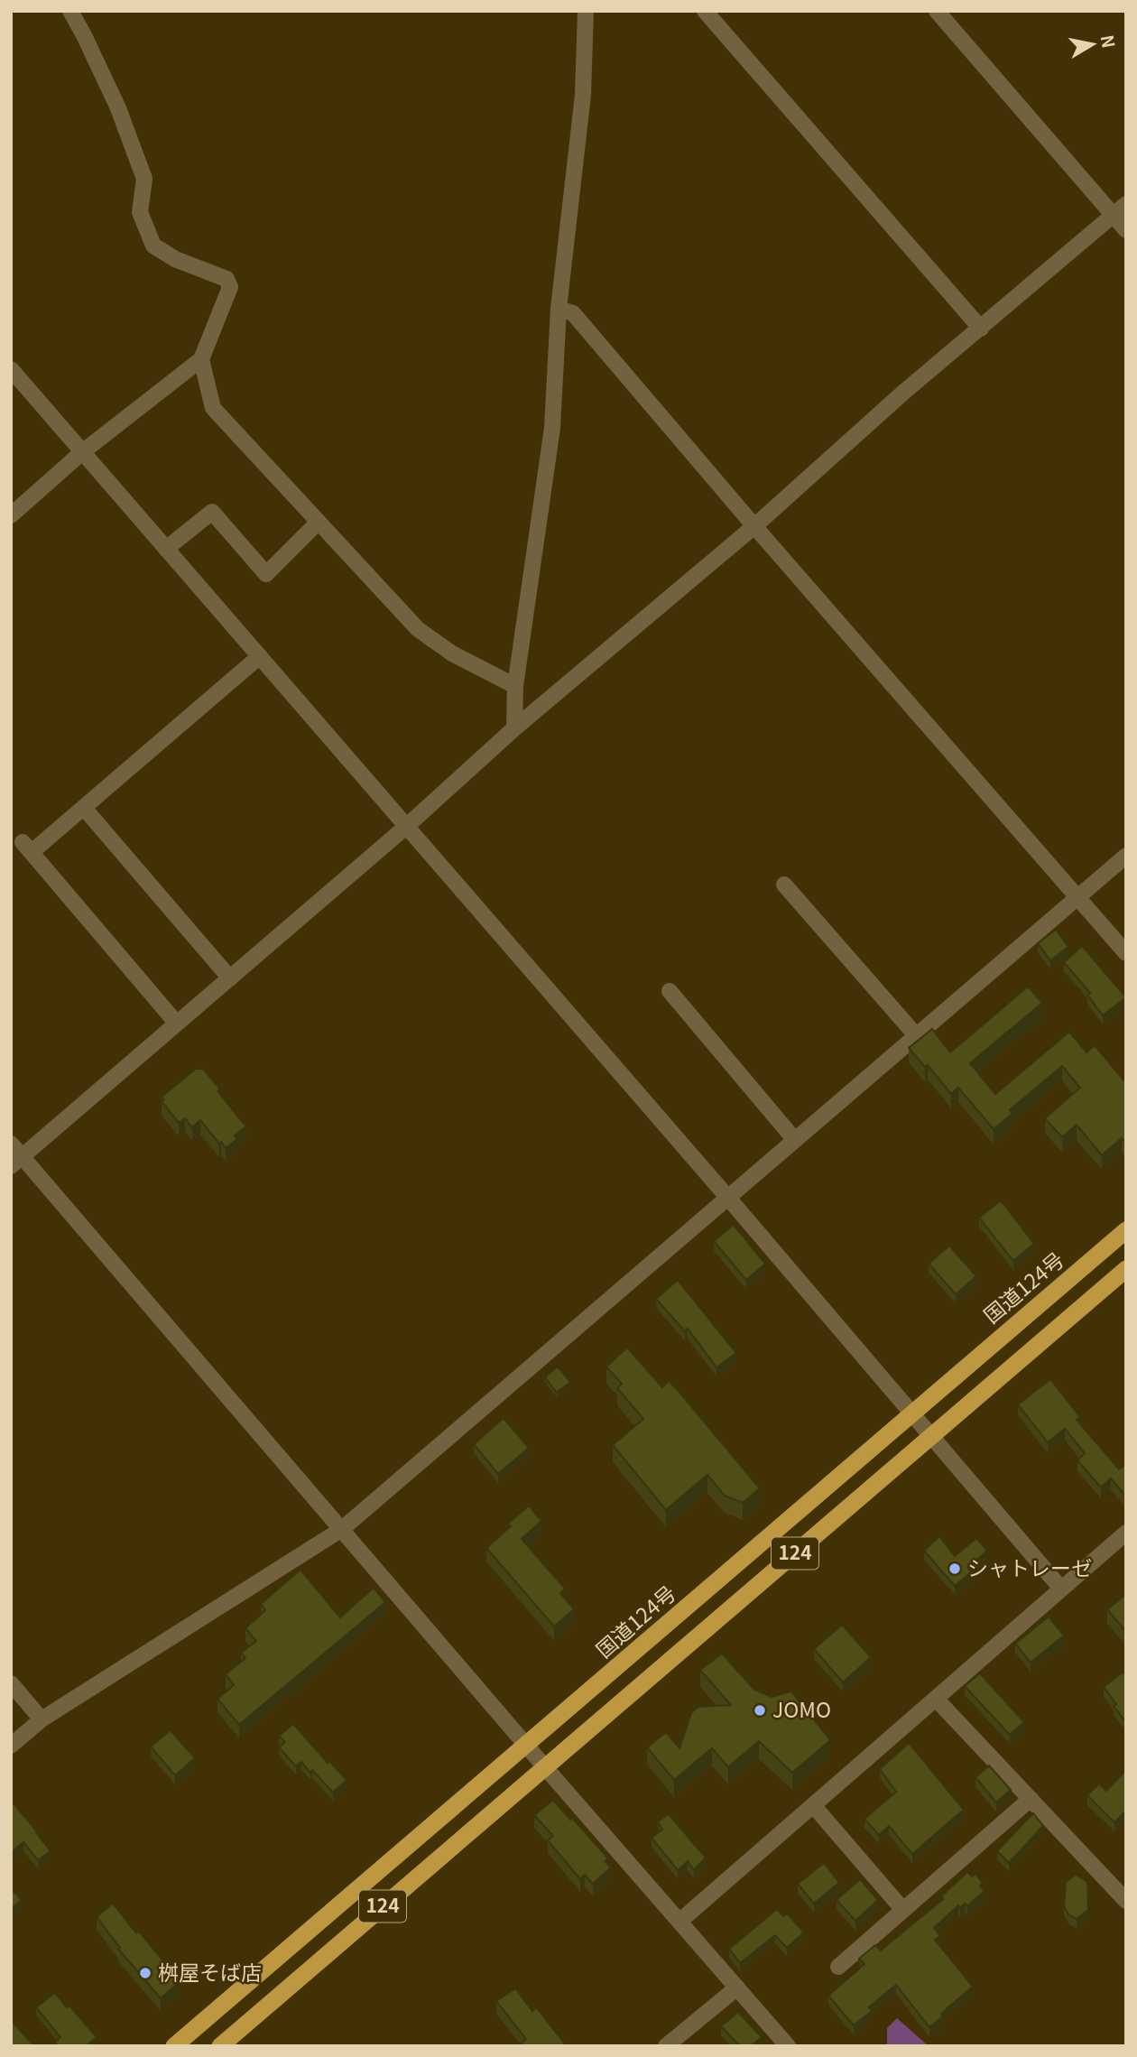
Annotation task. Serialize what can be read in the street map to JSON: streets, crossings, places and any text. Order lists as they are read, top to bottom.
{
  "streets": {
    "highway": ["国道124号", "124"]
  },
  "places": ["シャトレーゼ", "JOMO", "桝屋そば店"],
  "north": "right"
}
